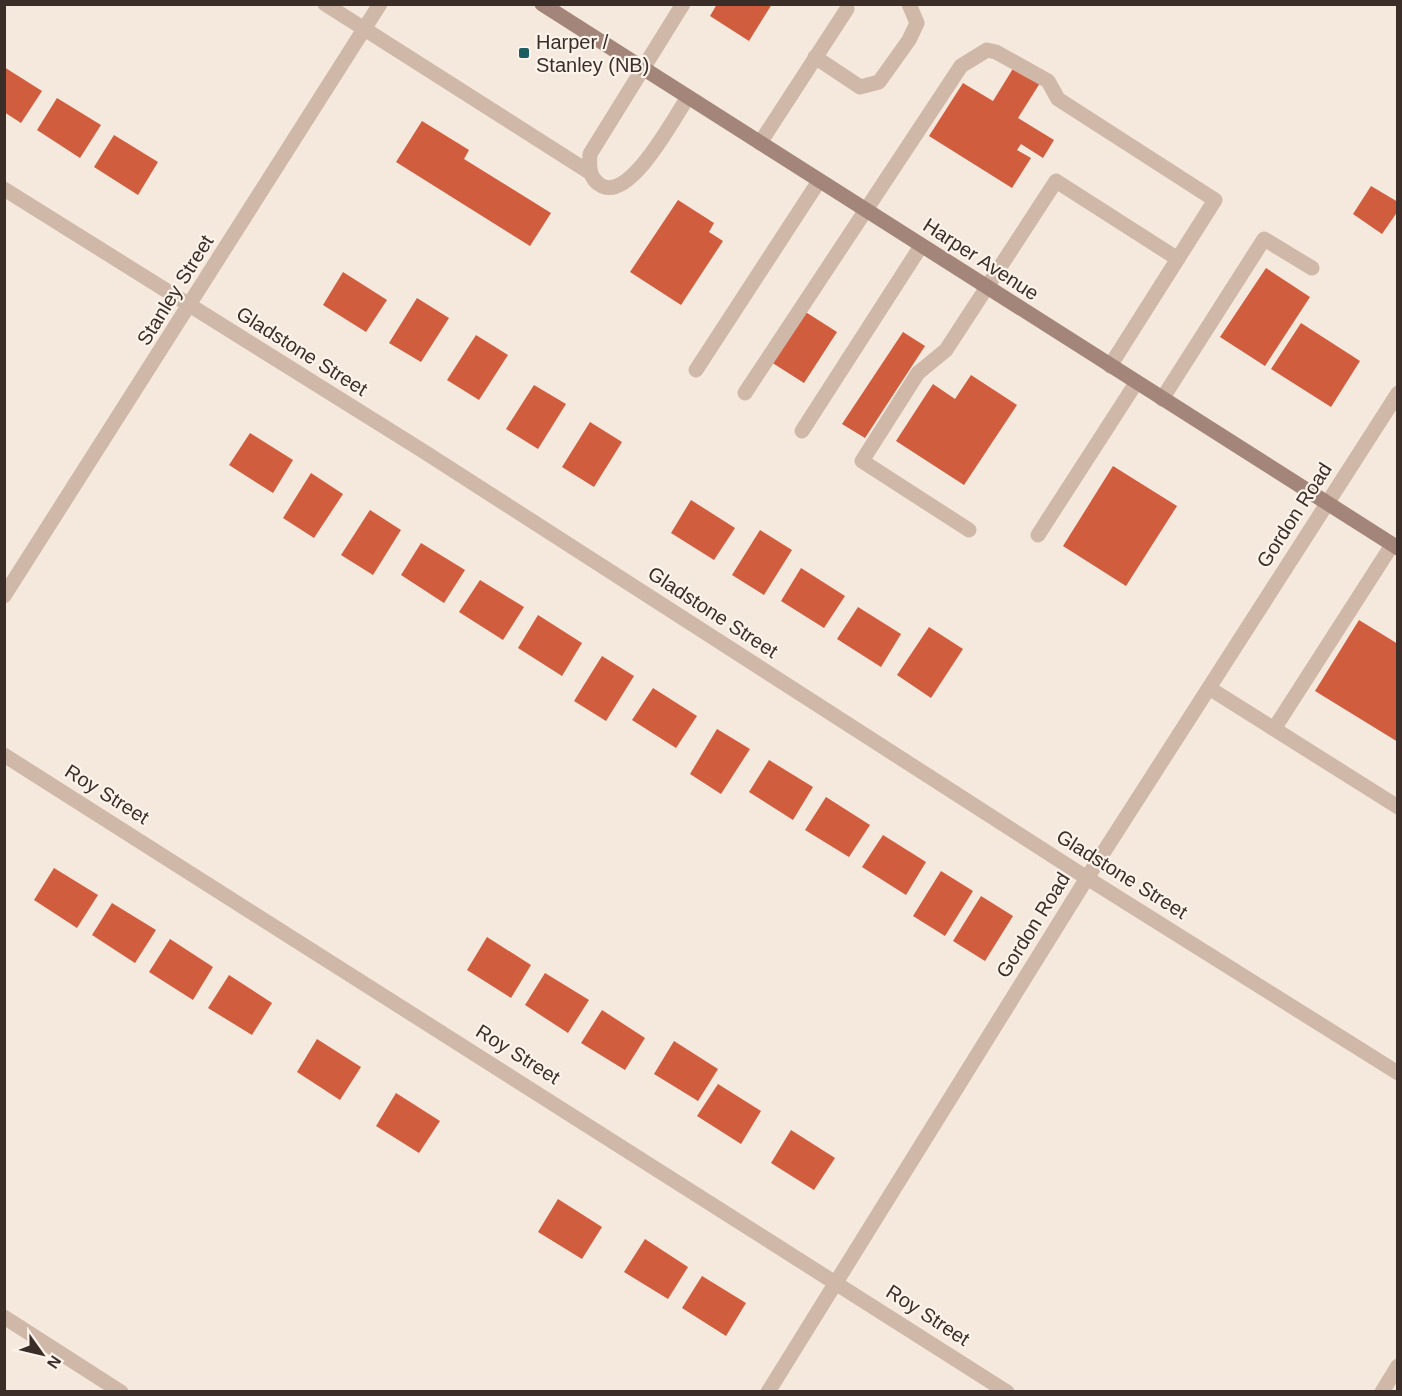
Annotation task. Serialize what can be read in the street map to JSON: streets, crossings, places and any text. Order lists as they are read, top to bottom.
{
  "streets": {
    "main road": ["Harper Avenue"],
    "street": [
      "Stanley Street",
      "Gladstone Street",
      "Gordon Road",
      "Roy Street"
    ]
  },
  "crossings": [
    ["Harper Avenue", "Gordon Road"],
    ["Stanley Street", "Gladstone Street"],
    ["Gladstone Street", "Gordon Road"],
    ["Gordon Road", "Roy Street"]
  ],
  "places": {
    "transit": ["Harper / Stanley (NB)"]
  },
  "north": "bottom right"
}
